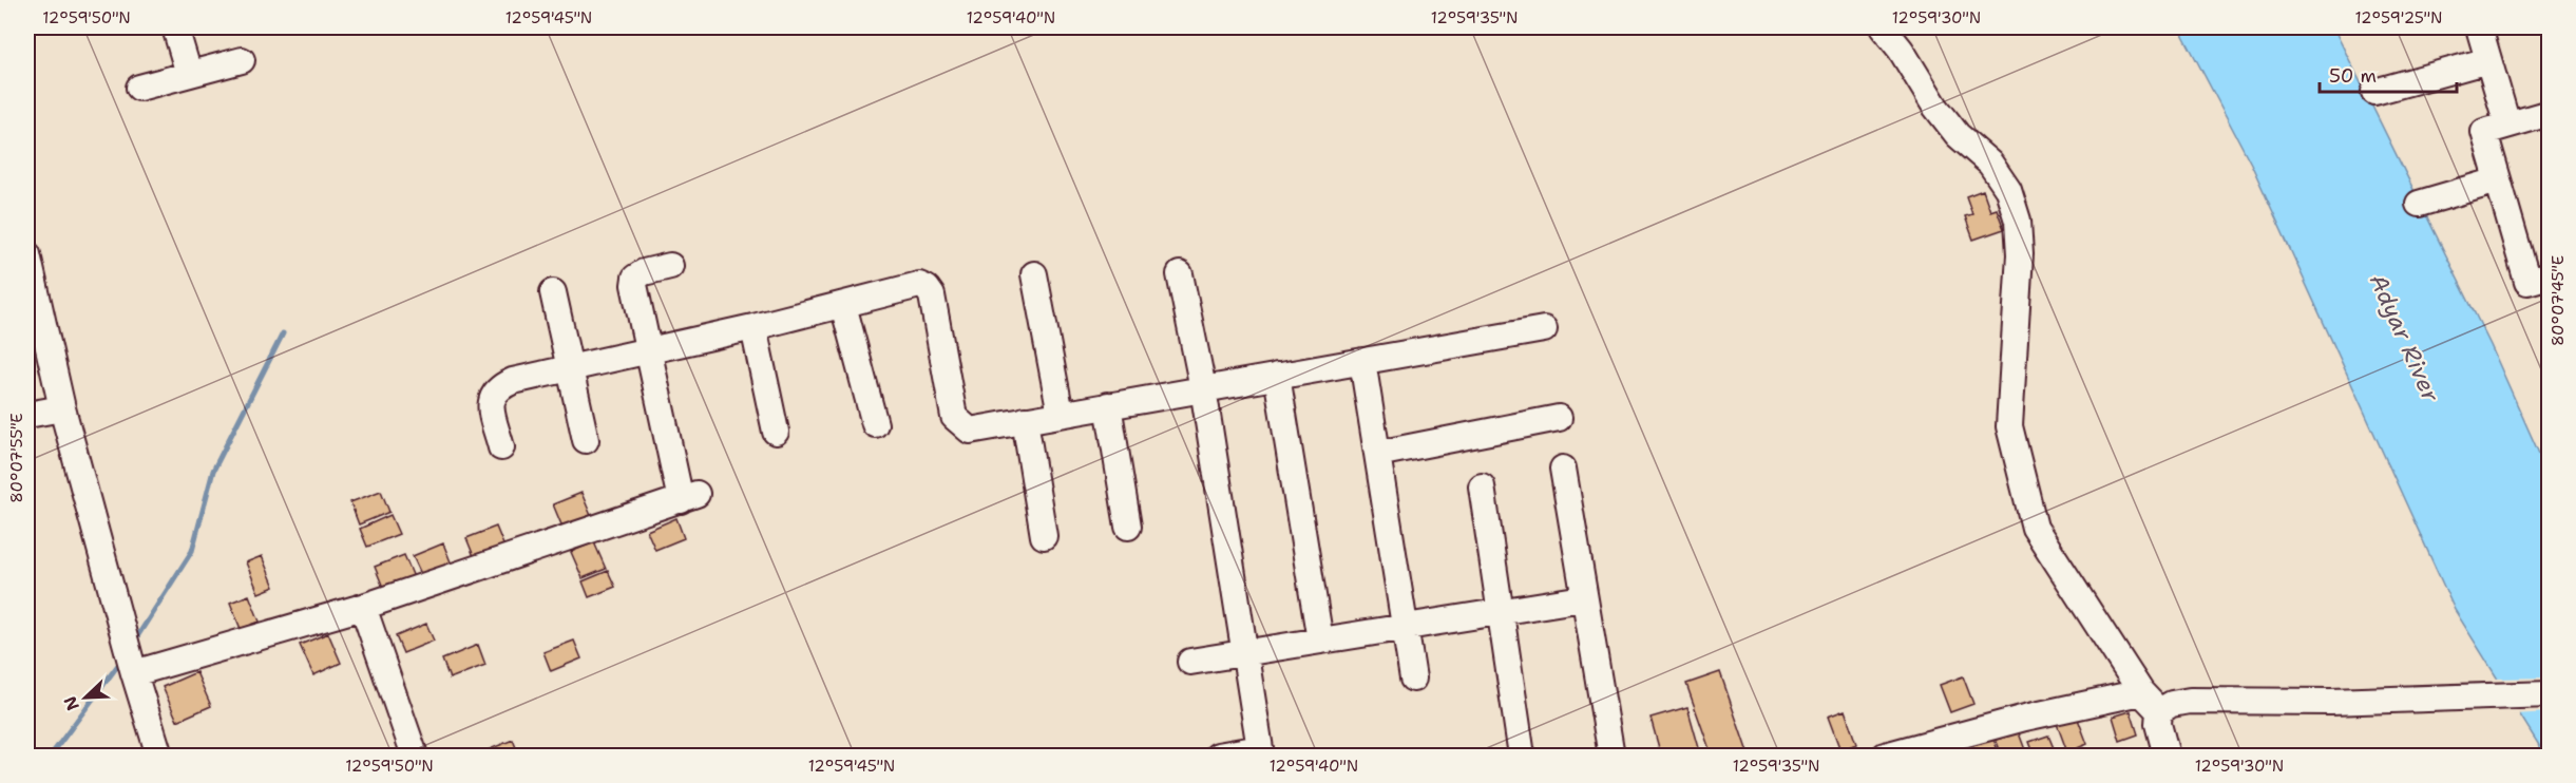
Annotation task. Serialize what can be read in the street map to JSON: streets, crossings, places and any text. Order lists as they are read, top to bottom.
{
  "water": ["Adyar River"],
  "scale_bar": "50 m",
  "north": "bottom left",
  "coordinates": [
    "12°59'50\"N",
    "12°59'45\"N",
    "12°59'40\"N",
    "12°59'35\"N",
    "12°59'30\"N",
    "12°59'25\"N",
    "80°07'45\"E",
    "80°07'55\"E"
  ]
}
